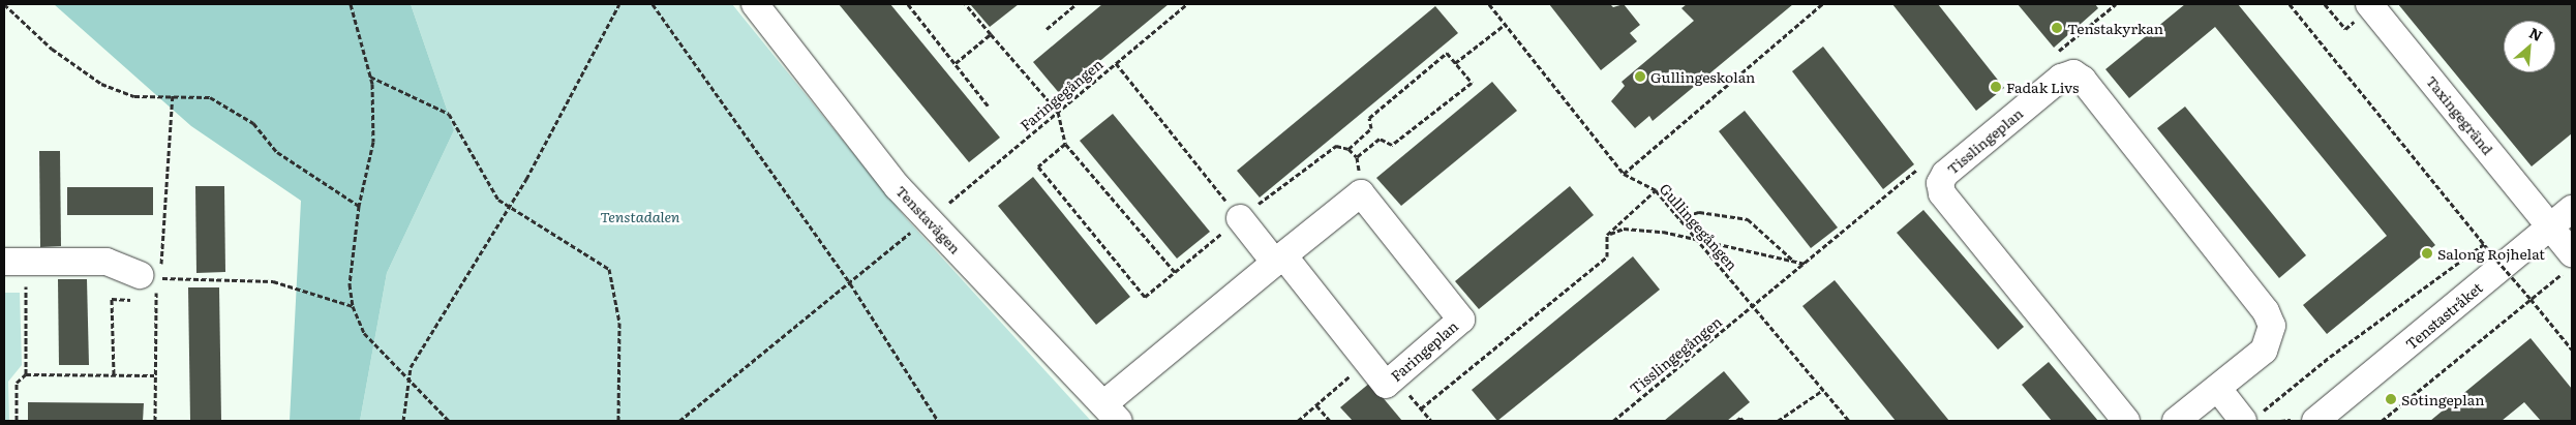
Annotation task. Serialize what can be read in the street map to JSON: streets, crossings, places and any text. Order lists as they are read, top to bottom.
{
  "streets": {
    "street": [
      "Taxingegränd",
      "Tisslingeplan",
      "Tenstavägen",
      "Tenstastråket",
      "Faringeplan"
    ],
    "path": ["Faringegången", "Gullingegången", "Tisslingegången"]
  },
  "crossings": [
    ["Taxingegränd", "Tenstastråket"],
    ["Gullingegången", "Tisslingegången"]
  ],
  "parks": ["Tenstadalen"],
  "places": [
    "Tenstakyrkan",
    "Gullingeskolan",
    "Fadak Livs",
    "Salong Rojhelat",
    "Sotingeplan"
  ],
  "north": "top right"
}
